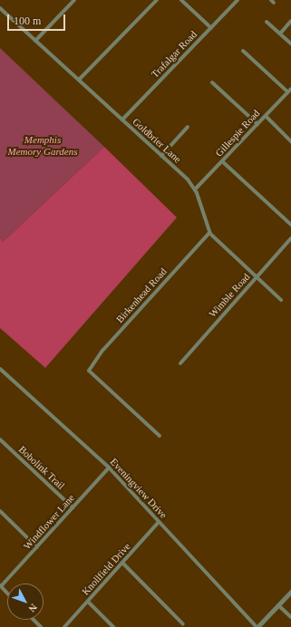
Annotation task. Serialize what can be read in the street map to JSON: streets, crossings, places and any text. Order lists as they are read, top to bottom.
{
  "streets": {
    "street": [
      "Trafalgar Road",
      "Gillespie Road",
      "Goldbrier Lane",
      "Birkenhead Road",
      "Wimble Road",
      "Bobolink Trail",
      "Eveningview Drive",
      "Windflower Lane",
      "Knollfield Drive"
    ]
  },
  "crossings": [
    ["Trafalgar Road", "Goldbrier Lane"],
    ["Gillespie Road", "Goldbrier Lane"],
    ["Goldbrier Lane", "Birkenhead Road"],
    ["Goldbrier Lane", "Wimble Road"],
    ["Bobolink Trail", "Windflower Lane"],
    ["Eveningview Drive", "Windflower Lane"],
    ["Eveningview Drive", "Knollfield Drive"]
  ],
  "parks": ["Memphis Memory Gardens"],
  "scale_bar": "100 m",
  "north": "bottom right"
}
